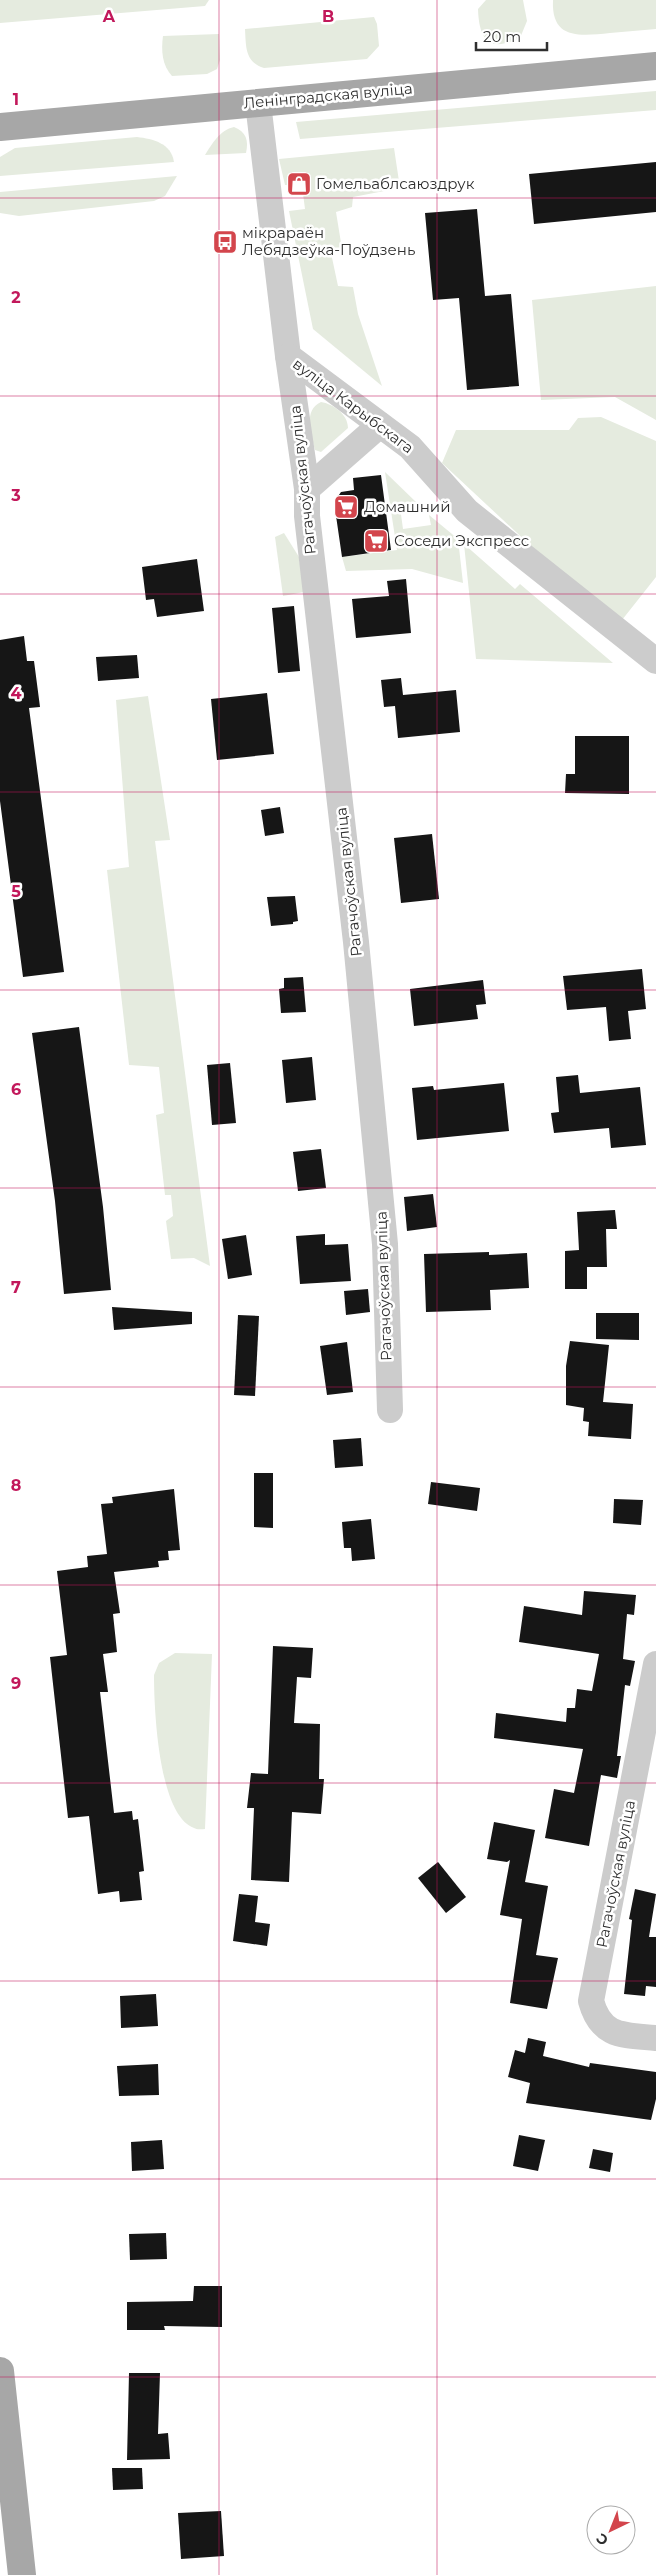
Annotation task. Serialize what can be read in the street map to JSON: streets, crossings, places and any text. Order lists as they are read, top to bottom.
{
  "streets": {
    "main road": ["Ленінградская вуліца"],
    "street": ["вуліца Карыбскага", "Рагачоўская вуліца"]
  },
  "crossings": [
    ["Ленінградская вуліца", "вуліца Карыбскага"],
    ["вуліца Карыбскага", "Рагачоўская вуліца"]
  ],
  "places": {
    "shop": ["Гомельаблсаюздрук"],
    "bus stop": ["мікрараён Лебядзеўка-Поўдзень"],
    "supermarket": ["Домашний", "Соседи Экспресс"]
  },
  "scale_bar": "20 m",
  "north": "bottom left",
  "grid": {
    "columns": ["A", "B"],
    "rows": [
      "1",
      "2",
      "3",
      "4",
      "5",
      "6",
      "7",
      "8",
      "9"
    ]
  }
}
